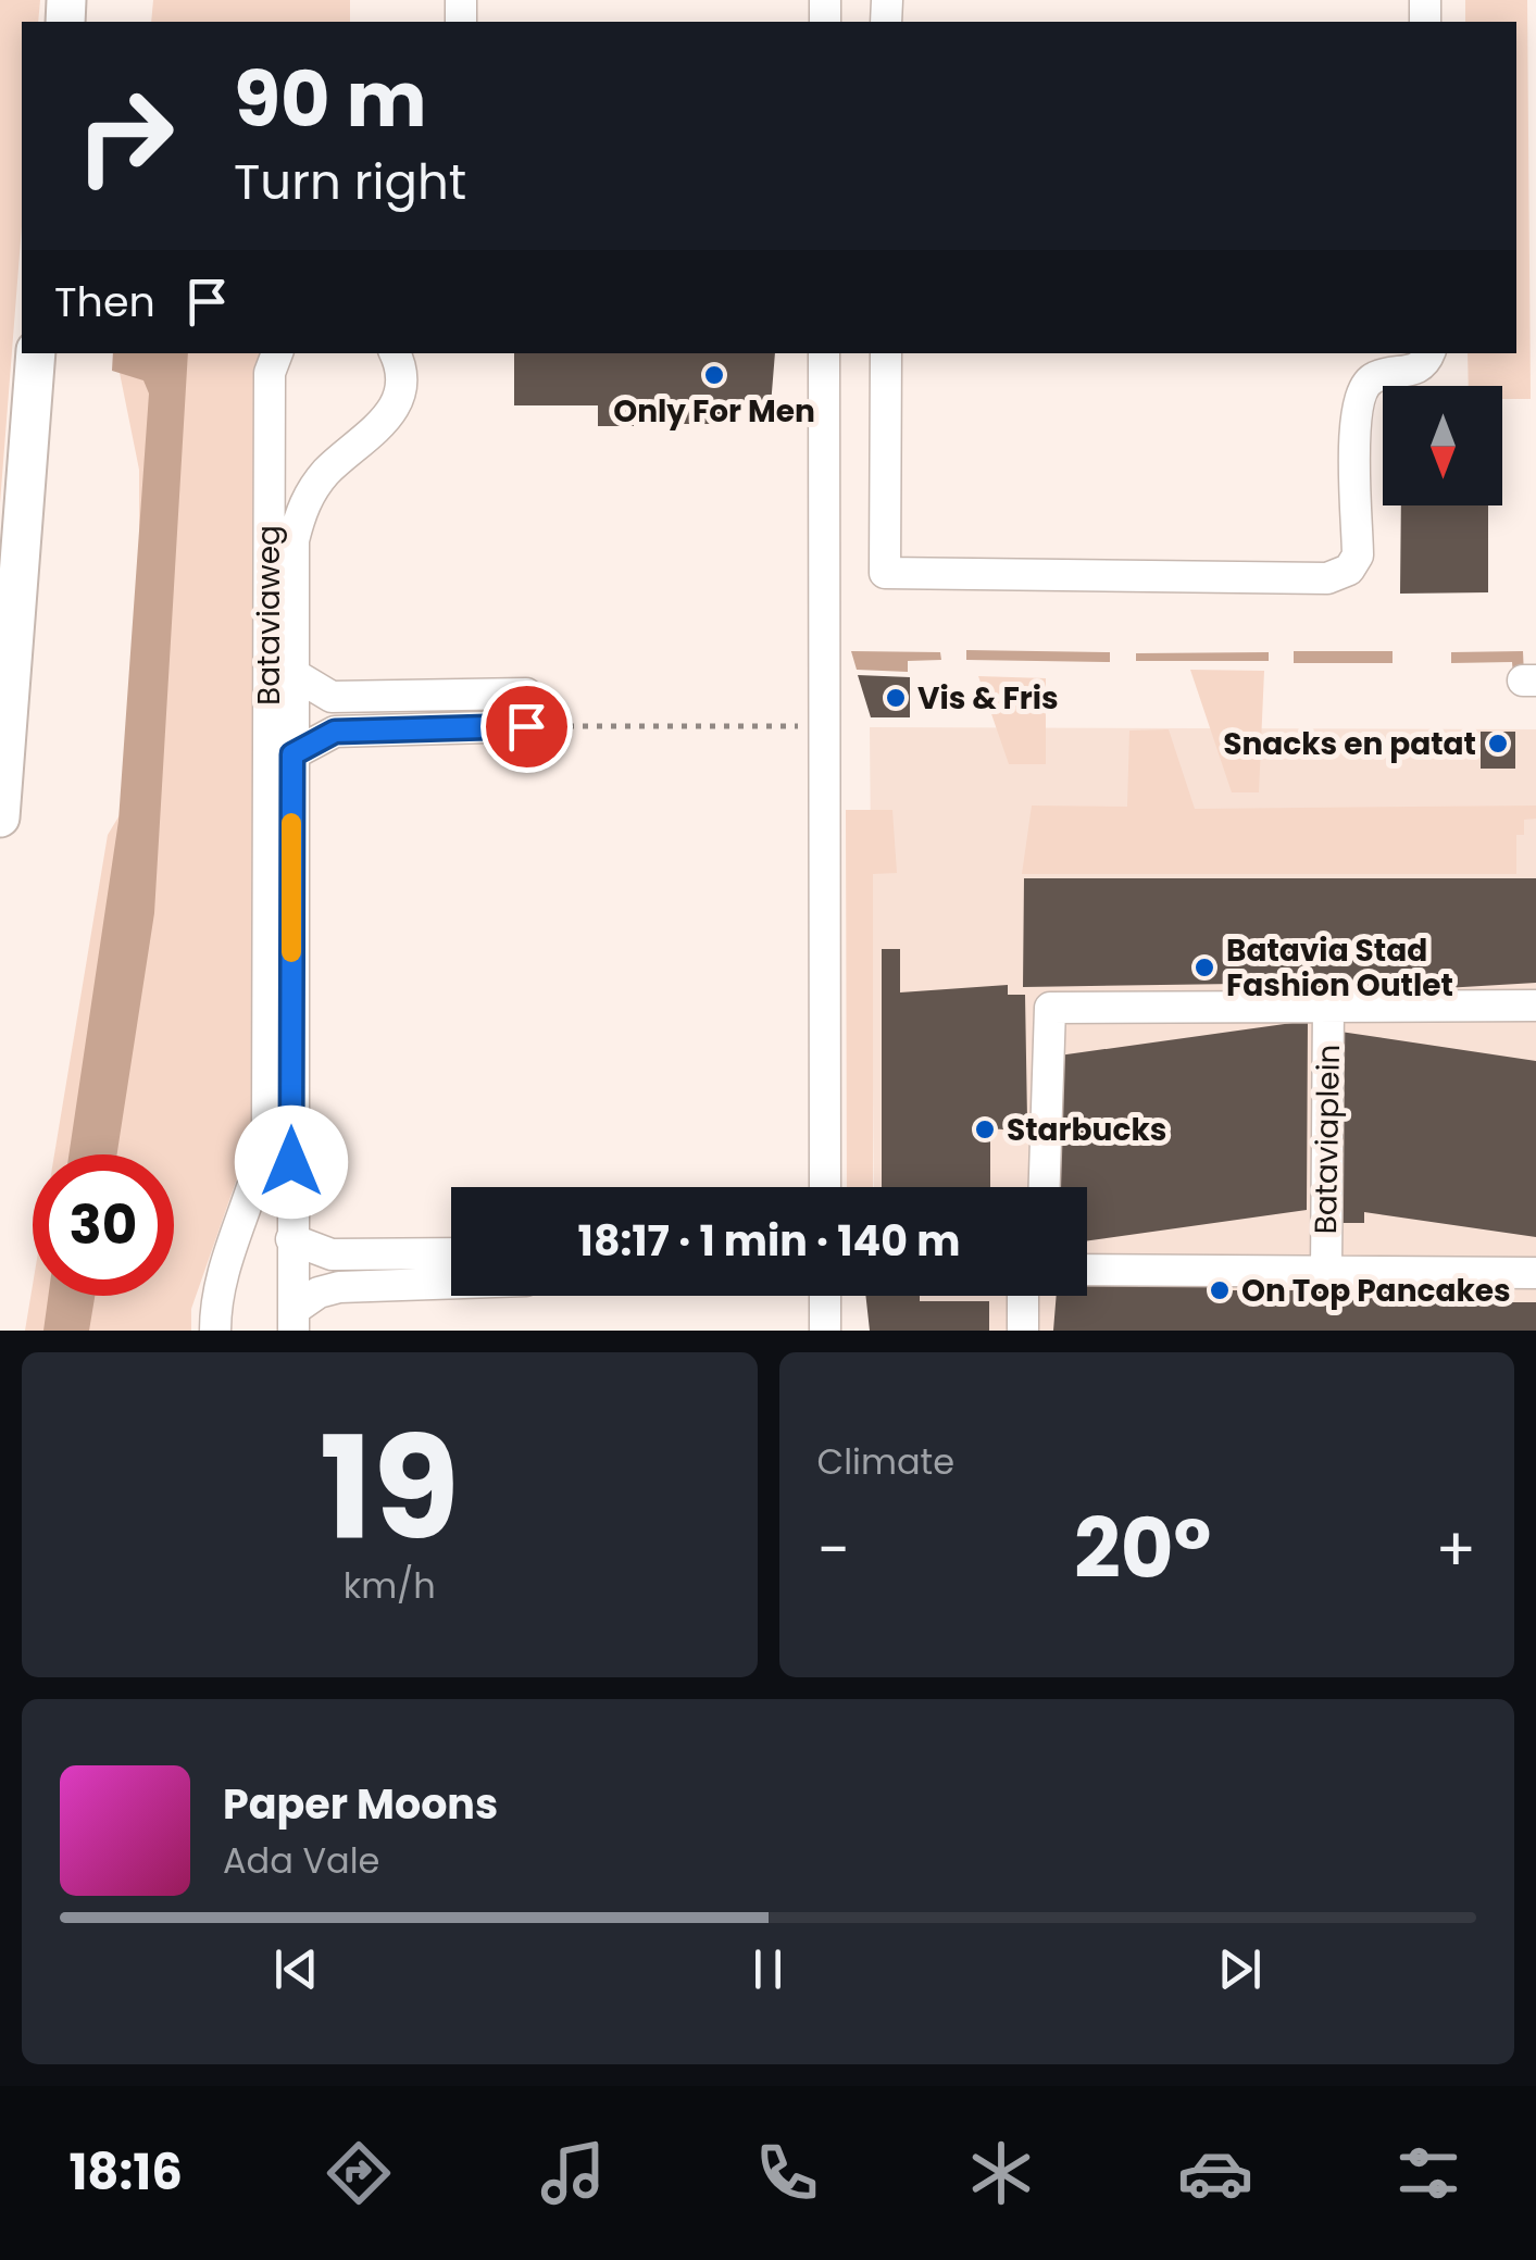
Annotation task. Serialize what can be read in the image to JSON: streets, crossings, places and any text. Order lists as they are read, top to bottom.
{
  "streets": {
    "street": ["Bataviaweg", "Bataviaplein"]
  },
  "places": [
    "Only For Men",
    "Vis & Fris",
    "Snacks en patat",
    "Batavia Stad Fashion Outlet",
    "Starbucks",
    "On Top Pancakes"
  ],
  "north": "bottom",
  "page": {
    "turn": ["90 m", "Turn right"],
    "then": "Then",
    "limit": "30",
    "trip": "18:17 · 1 min · 140 m",
    "tile": [
      ["19", "km/h"],
      "Climate"
    ],
    "heat": ["−", "20°", "+"],
    "song": ["Paper Moons", "Ada Vale"],
    "tabs": "18:16"
  }
}
